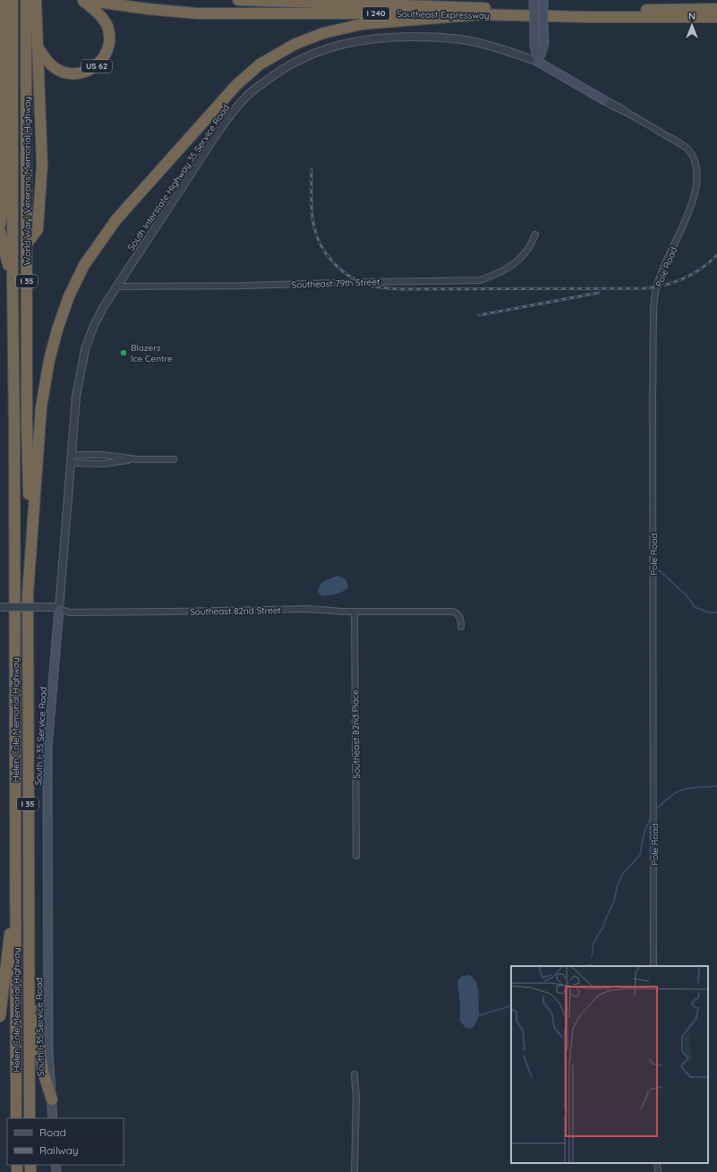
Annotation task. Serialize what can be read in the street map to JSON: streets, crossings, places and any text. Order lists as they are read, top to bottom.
{
  "streets": {
    "highway": [
      "I 240",
      "Southeast Expressway",
      "US 62",
      "World War I Veterans Memorial Highway",
      "I 35",
      "Helen Cole Memorial Highway"
    ],
    "main road": ["South I-35 Service Road"],
    "street": [
      "South Interstate Highway 35 Service Road",
      "Pole Road",
      "Southeast 79th Street",
      "Southeast 82nd Street",
      "Southeast 82nd Place"
    ]
  },
  "crossings": [
    ["Southeast Expressway", "US 62"],
    ["South Interstate Highway 35 Service Road", "Southeast 79th Street"],
    ["South Interstate Highway 35 Service Road", "South I-35 Service Road"],
    ["World War I Veterans Memorial Highway", "Helen Cole Memorial Highway"],
    ["Southeast 82nd Street", "Southeast 82nd Place"],
    ["Southeast 82nd Street", "South I-35 Service Road"]
  ],
  "places": ["Blazers Ice Centre"],
  "legend": ["Road", "Railway"],
  "north": "top"
}
